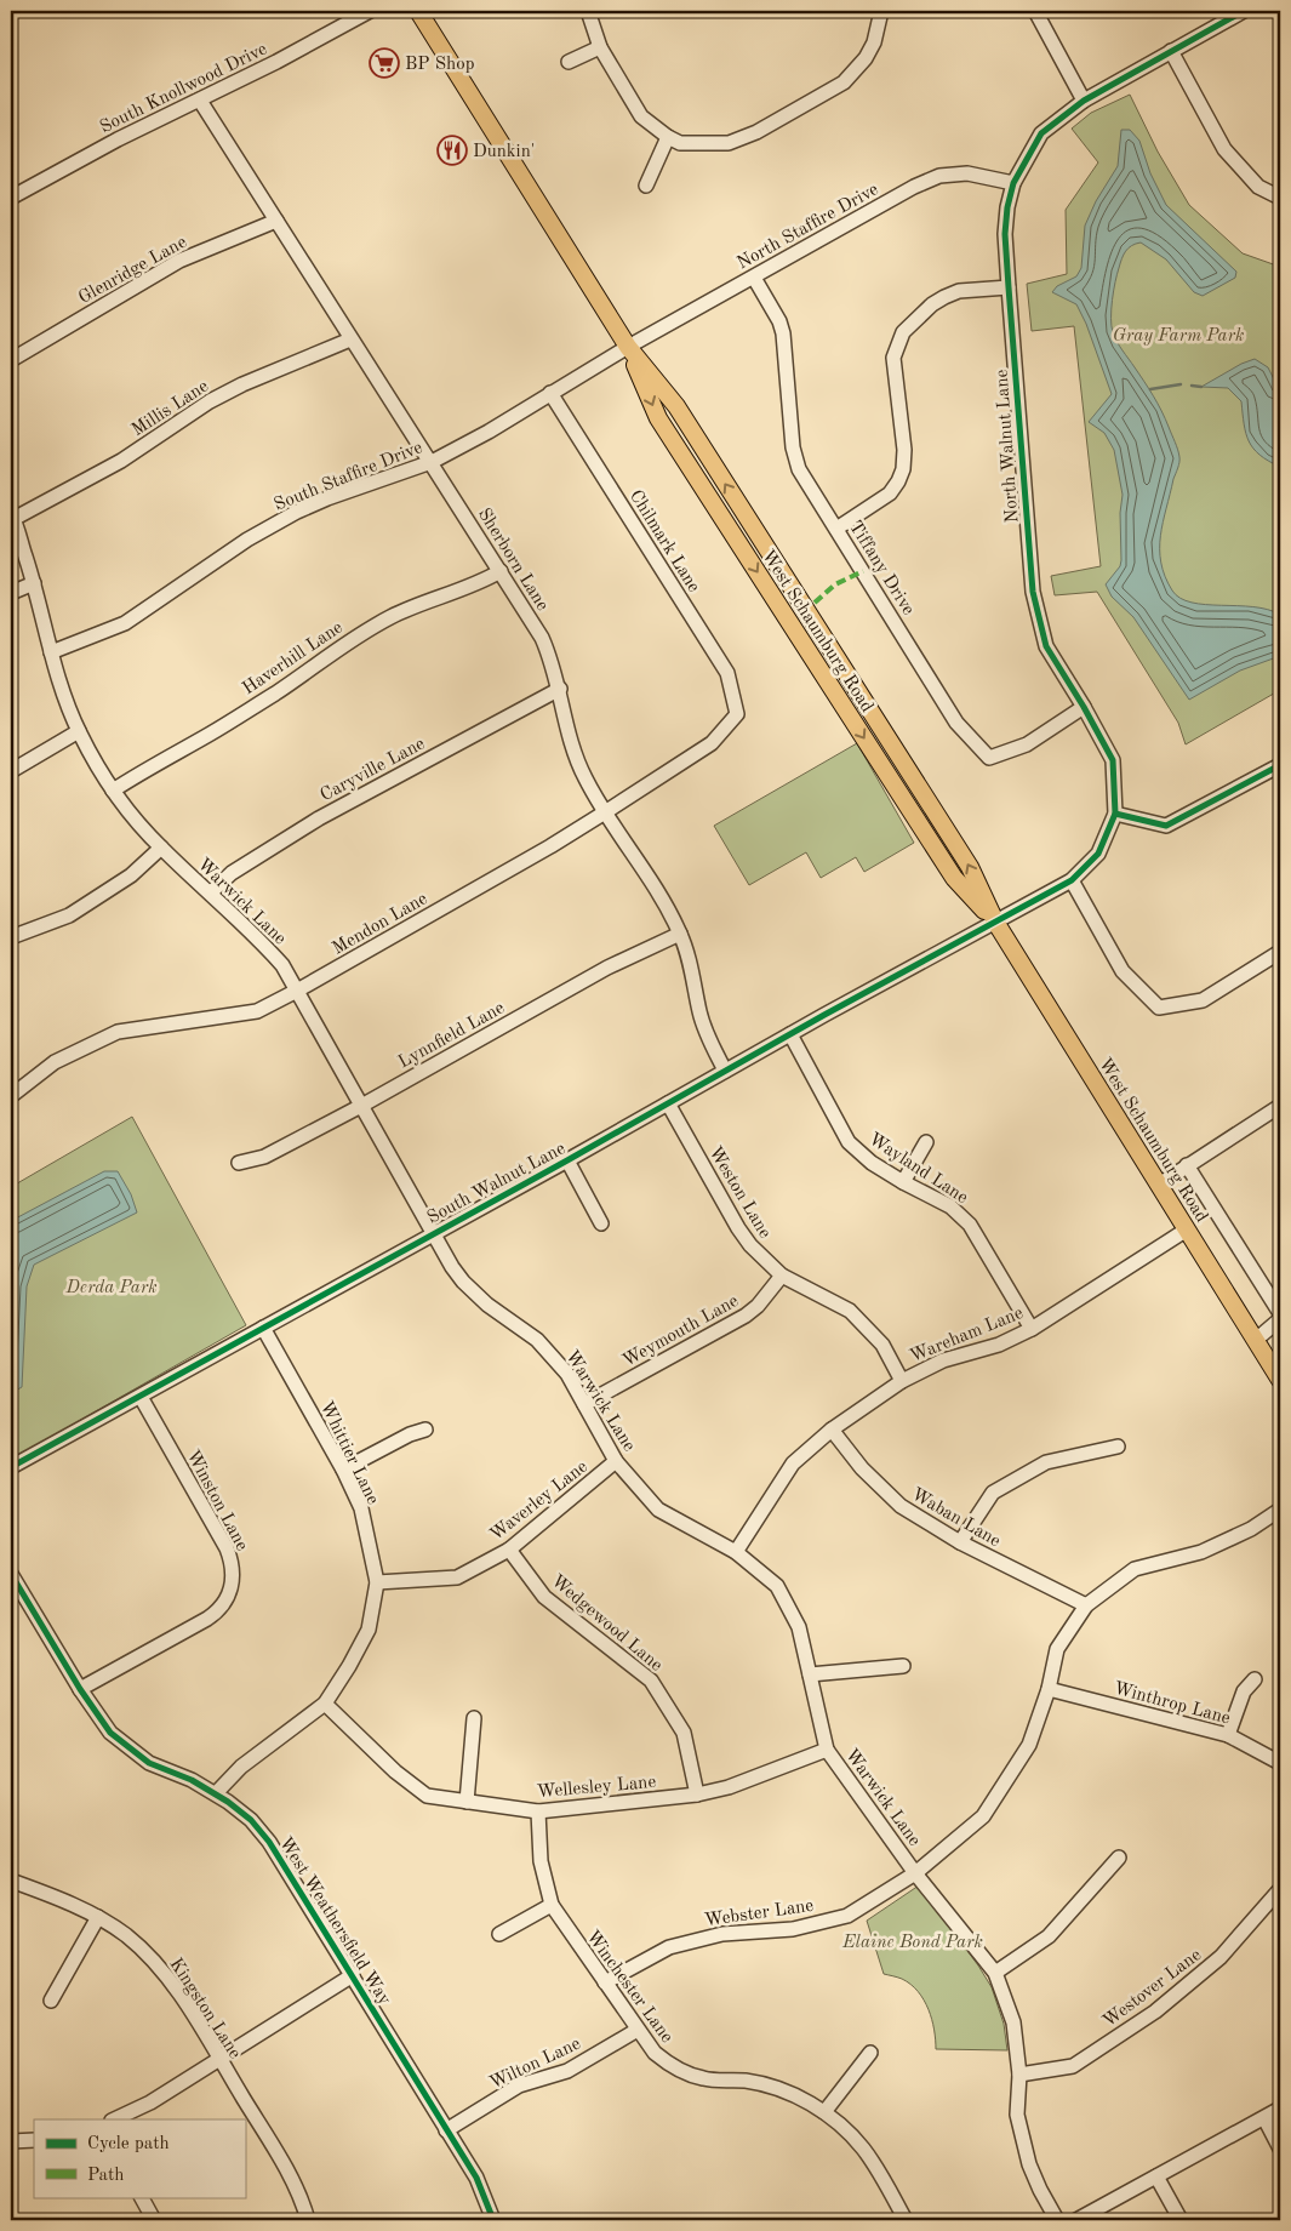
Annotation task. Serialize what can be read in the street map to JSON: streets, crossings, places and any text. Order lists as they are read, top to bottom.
{
  "streets": {
    "main road": ["West Schaumburg Road"],
    "street": [
      "South Knollwood Drive",
      "North Staffire Drive",
      "Glenridge Lane",
      "Millis Lane",
      "North Walnut Lane",
      "South Staffire Drive",
      "Chilmark Lane",
      "Sherborn Lane",
      "Tiffany Drive",
      "Haverhill Lane",
      "Caryville Lane",
      "Warwick Lane",
      "Mendon Lane",
      "Lynnfield Lane",
      "Wayland Lane",
      "South Walnut Lane",
      "Weston Lane",
      "Weymouth Lane",
      "Wareham Lane",
      "Whittier Lane",
      "Winston Lane",
      "Waverley Lane",
      "Waban Lane",
      "Wedgewood Lane",
      "Winthrop Lane",
      "Wellesley Lane",
      "Webster Lane",
      "West Weathersfield Way",
      "Winchester Lane",
      "Westover Lane",
      "Kingston Lane",
      "Wilton Lane"
    ]
  },
  "crossings": [
    ["South Knollwood Drive", "Sherborn Lane"],
    ["North Staffire Drive", "North Walnut Lane"],
    ["North Staffire Drive", "South Staffire Drive"],
    ["North Staffire Drive", "Tiffany Drive"],
    ["North Staffire Drive", "West Schaumburg Road"],
    ["Glenridge Lane", "Sherborn Lane"],
    ["Millis Lane", "Sherborn Lane"],
    ["Millis Lane", "Warwick Lane"],
    ["North Walnut Lane", "Tiffany Drive"],
    ["North Walnut Lane", "West Schaumburg Road"],
    ["North Walnut Lane", "South Walnut Lane"],
    ["South Staffire Drive", "Chilmark Lane"],
    ["South Staffire Drive", "Sherborn Lane"],
    ["South Staffire Drive", "West Schaumburg Road"],
    ["South Staffire Drive", "Warwick Lane"],
    ["Chilmark Lane", "Mendon Lane"],
    ["Sherborn Lane", "Haverhill Lane"],
    ["Sherborn Lane", "Caryville Lane"],
    ["Sherborn Lane", "Mendon Lane"],
    ["Sherborn Lane", "Lynnfield Lane"],
    ["Sherborn Lane", "South Walnut Lane"],
    ["West Schaumburg Road", "South Walnut Lane"],
    ["West Schaumburg Road", "Wareham Lane"],
    ["Haverhill Lane", "Warwick Lane"],
    ["Caryville Lane", "Warwick Lane"],
    ["Warwick Lane", "Mendon Lane"],
    ["Warwick Lane", "Lynnfield Lane"],
    ["Warwick Lane", "South Walnut Lane"],
    ["Warwick Lane", "Weymouth Lane"],
    ["Warwick Lane", "Wareham Lane"],
    ["Warwick Lane", "Waverley Lane"],
    ["Warwick Lane", "Wellesley Lane"],
    ["Warwick Lane", "Webster Lane"],
    ["Warwick Lane", "Westover Lane"],
    ["Wayland Lane", "South Walnut Lane"],
    ["Wayland Lane", "Wareham Lane"],
    ["South Walnut Lane", "Weston Lane"],
    ["South Walnut Lane", "Whittier Lane"],
    ["South Walnut Lane", "Winston Lane"],
    ["Weston Lane", "Weymouth Lane"],
    ["Weston Lane", "Wareham Lane"],
    ["Wareham Lane", "Waban Lane"],
    ["Whittier Lane", "Waverley Lane"],
    ["Whittier Lane", "Wellesley Lane"],
    ["Whittier Lane", "West Weathersfield Way"],
    ["Winston Lane", "West Weathersfield Way"],
    ["Waverley Lane", "Wedgewood Lane"],
    ["Waban Lane", "Webster Lane"],
    ["Wedgewood Lane", "Wellesley Lane"],
    ["Winthrop Lane", "Webster Lane"],
    ["Wellesley Lane", "Winchester Lane"],
    ["Webster Lane", "Winchester Lane"],
    ["West Weathersfield Way", "Wilton Lane"],
    ["Winchester Lane", "Wilton Lane"]
  ],
  "parks": ["Gray Farm Park", "Derda Park", "Elaine Bond Park"],
  "places": {
    "supermarket": ["BP Shop"],
    "restaurant": ["Dunkin'"]
  },
  "legend": ["Cycle path", "Path"]
}
